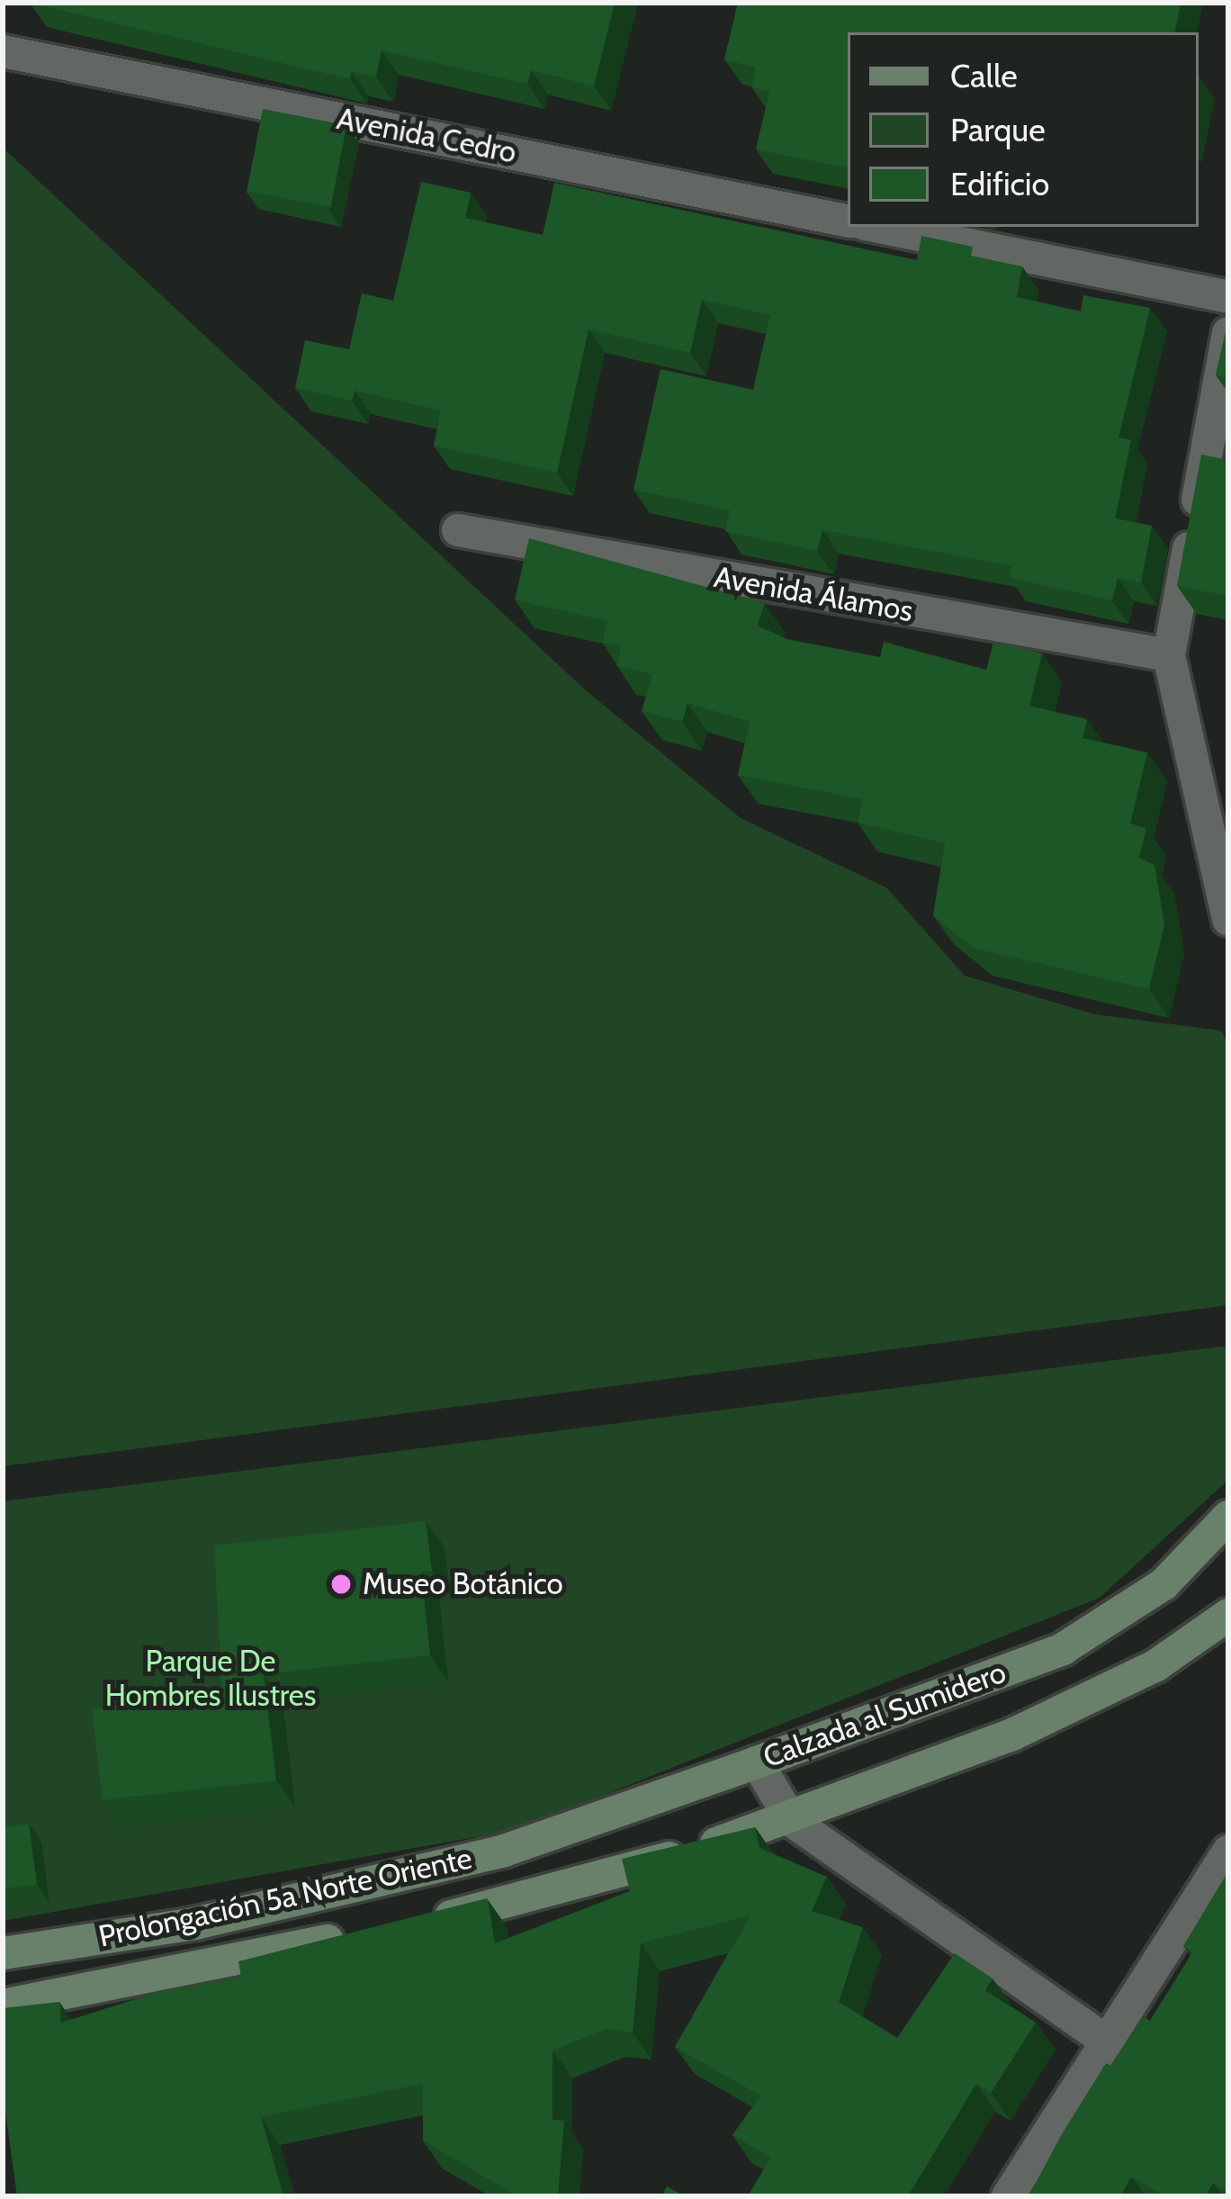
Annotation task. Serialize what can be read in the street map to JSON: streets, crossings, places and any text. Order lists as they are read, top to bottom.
{
  "streets": {
    "main road": ["Calzada al Sumidero", "Prolongación 5a Norte Oriente"],
    "street": ["Avenida Cedro", "Avenida Álamos"]
  },
  "crossings": [
    ["Calzada al Sumidero", "Prolongación 5a Norte Oriente"]
  ],
  "parks": ["Parque De Hombres Ilustres"],
  "places": ["Museo Botánico"],
  "legend": ["Calle", "Parque", "Edificio"]
}
